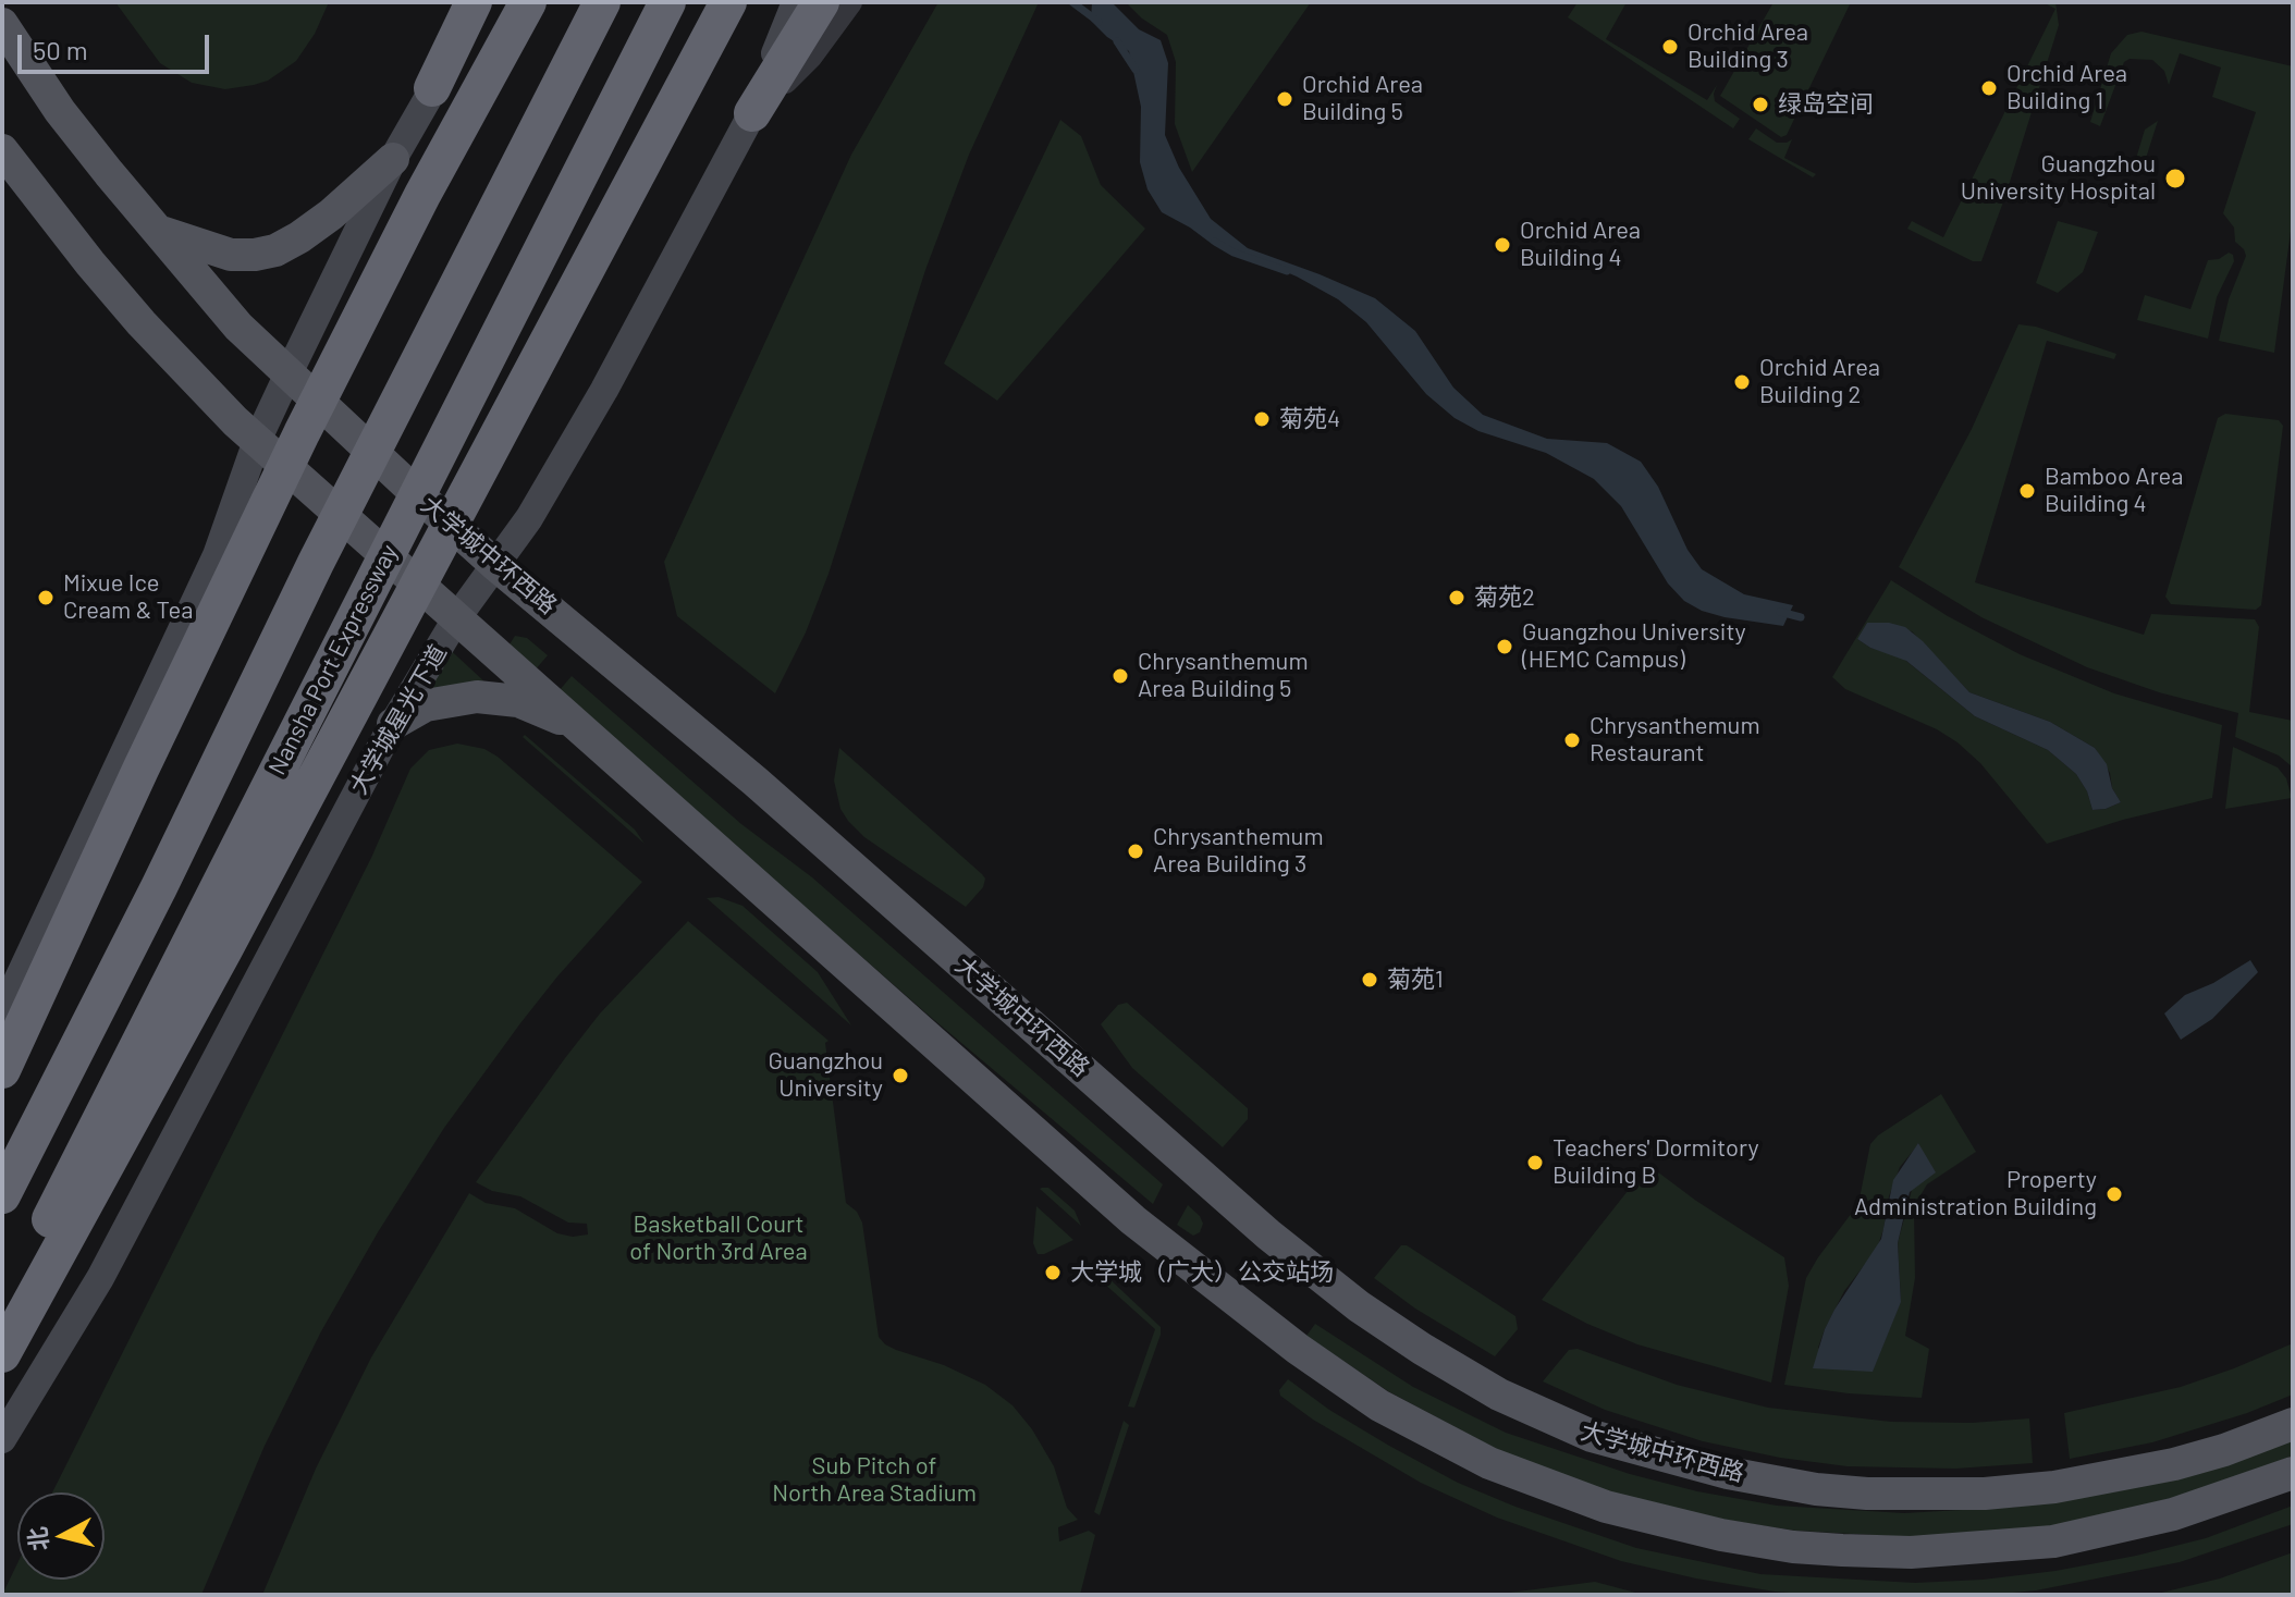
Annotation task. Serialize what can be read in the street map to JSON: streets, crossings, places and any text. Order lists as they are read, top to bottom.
{
  "streets": {
    "highway": ["Nansha Port Expressway"],
    "main road": ["大学城中环西路", "大学城星光下道"]
  },
  "crossings": [
    ["大学城中环西路", "大学城星光下道"]
  ],
  "parks": ["Basketball Court of North 3rd Area", "Sub Pitch of North Area Stadium"],
  "places": [
    "Orchid Area Building 3",
    "Orchid Area Building 1",
    "Orchid Area Building 5",
    "绿岛空间",
    "Guangzhou University Hospital",
    "Orchid Area Building 4",
    "Orchid Area Building 2",
    "菊苑4",
    "Bamboo Area Building 4",
    "Mixue Ice Cream & Tea",
    "菊苑2",
    "Guangzhou University (HEMC Campus)",
    "Chrysanthemum Area Building 5",
    "Chrysanthemum Restaurant",
    "Chrysanthemum Area Building 3",
    "菊苑1",
    "Guangzhou University",
    "Teachers' Dormitory Building B",
    "Property Administration Building",
    "大学城（广大）公交站场"
  ],
  "scale_bar": "50 m",
  "north": "left"
}
